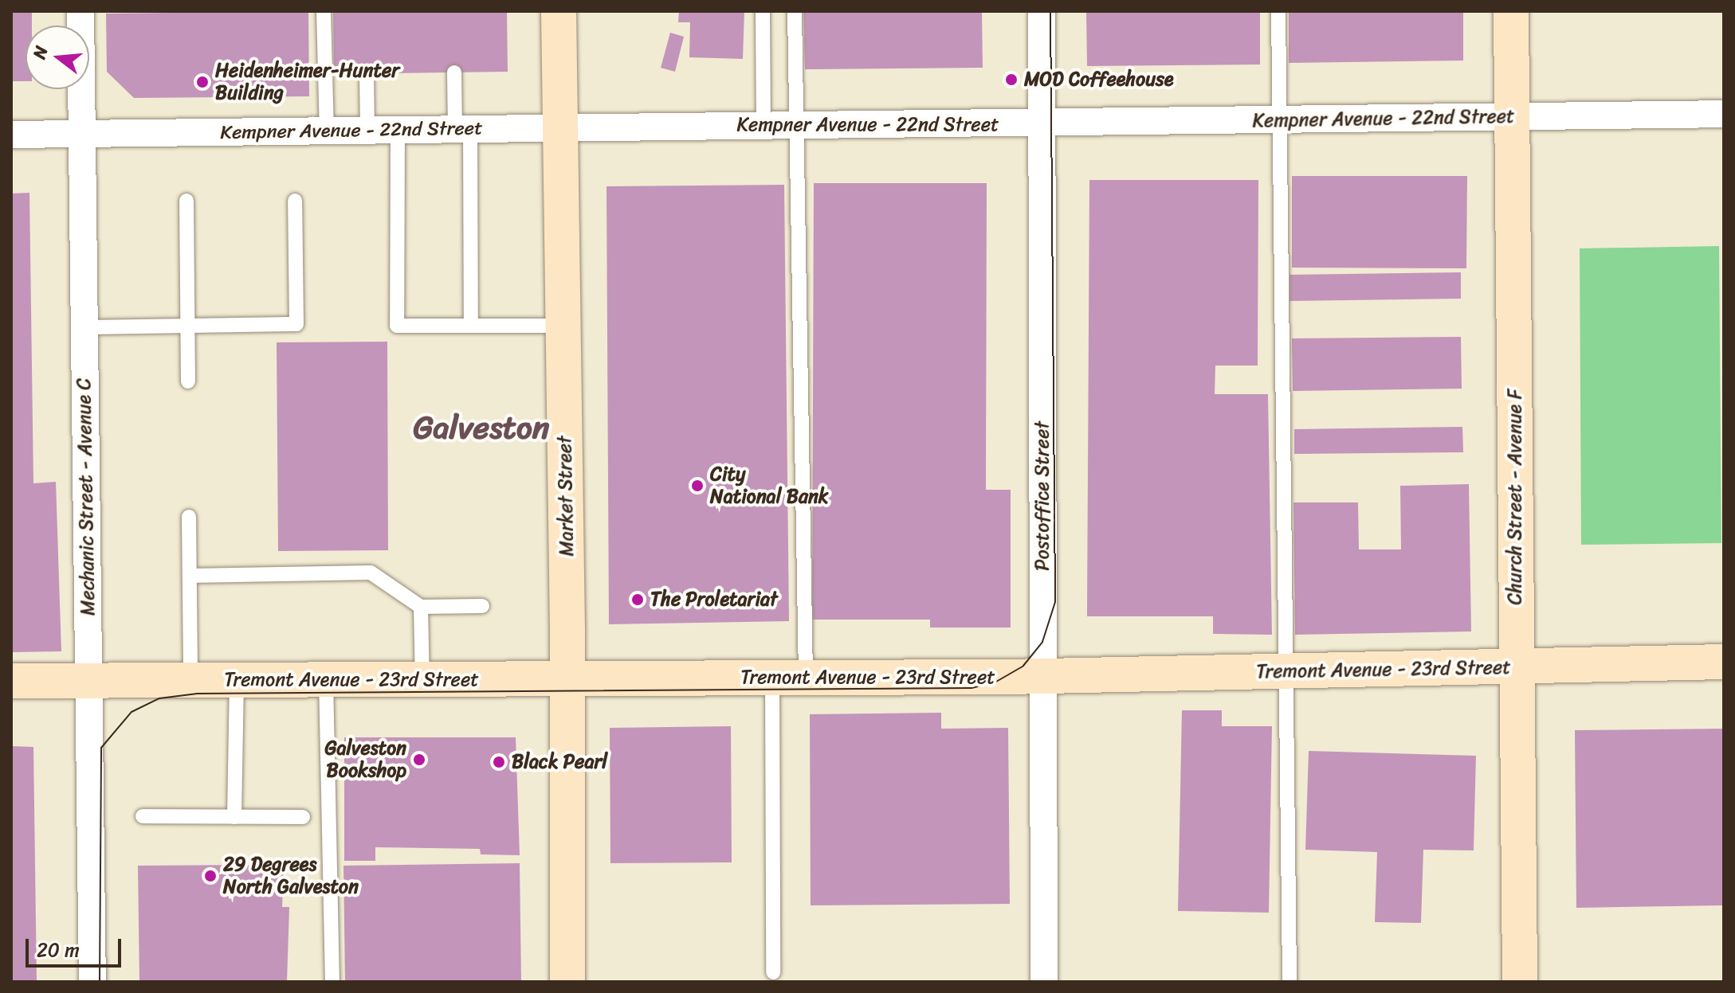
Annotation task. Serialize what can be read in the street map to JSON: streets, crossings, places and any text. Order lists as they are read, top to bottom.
{
  "streets": {
    "street": [
      "Kempner Avenue - 22nd Street",
      "Market Street",
      "Postoffice Street",
      "Mechanic Street - Avenue C",
      "Church Street - Avenue F",
      "Tremont Avenue - 23rd Street"
    ]
  },
  "crossings": [
    ["Kempner Avenue - 22nd Street", "Market Street"],
    ["Kempner Avenue - 22nd Street", "Postoffice Street"],
    ["Kempner Avenue - 22nd Street", "Mechanic Street - Avenue C"],
    ["Kempner Avenue - 22nd Street", "Church Street - Avenue F"],
    ["Market Street", "Tremont Avenue - 23rd Street"],
    ["Postoffice Street", "Tremont Avenue - 23rd Street"],
    ["Mechanic Street - Avenue C", "Tremont Avenue - 23rd Street"],
    ["Church Street - Avenue F", "Tremont Avenue - 23rd Street"]
  ],
  "districts": ["Galveston"],
  "places": [
    "MOD Coffeehouse",
    "Heidenheimer-Hunter Building",
    "City National Bank",
    "The Proletariat",
    "Galveston Bookshop",
    "Black Pearl",
    "29 Degrees North Galveston"
  ],
  "scale_bar": "20 m",
  "north": "left"
}
